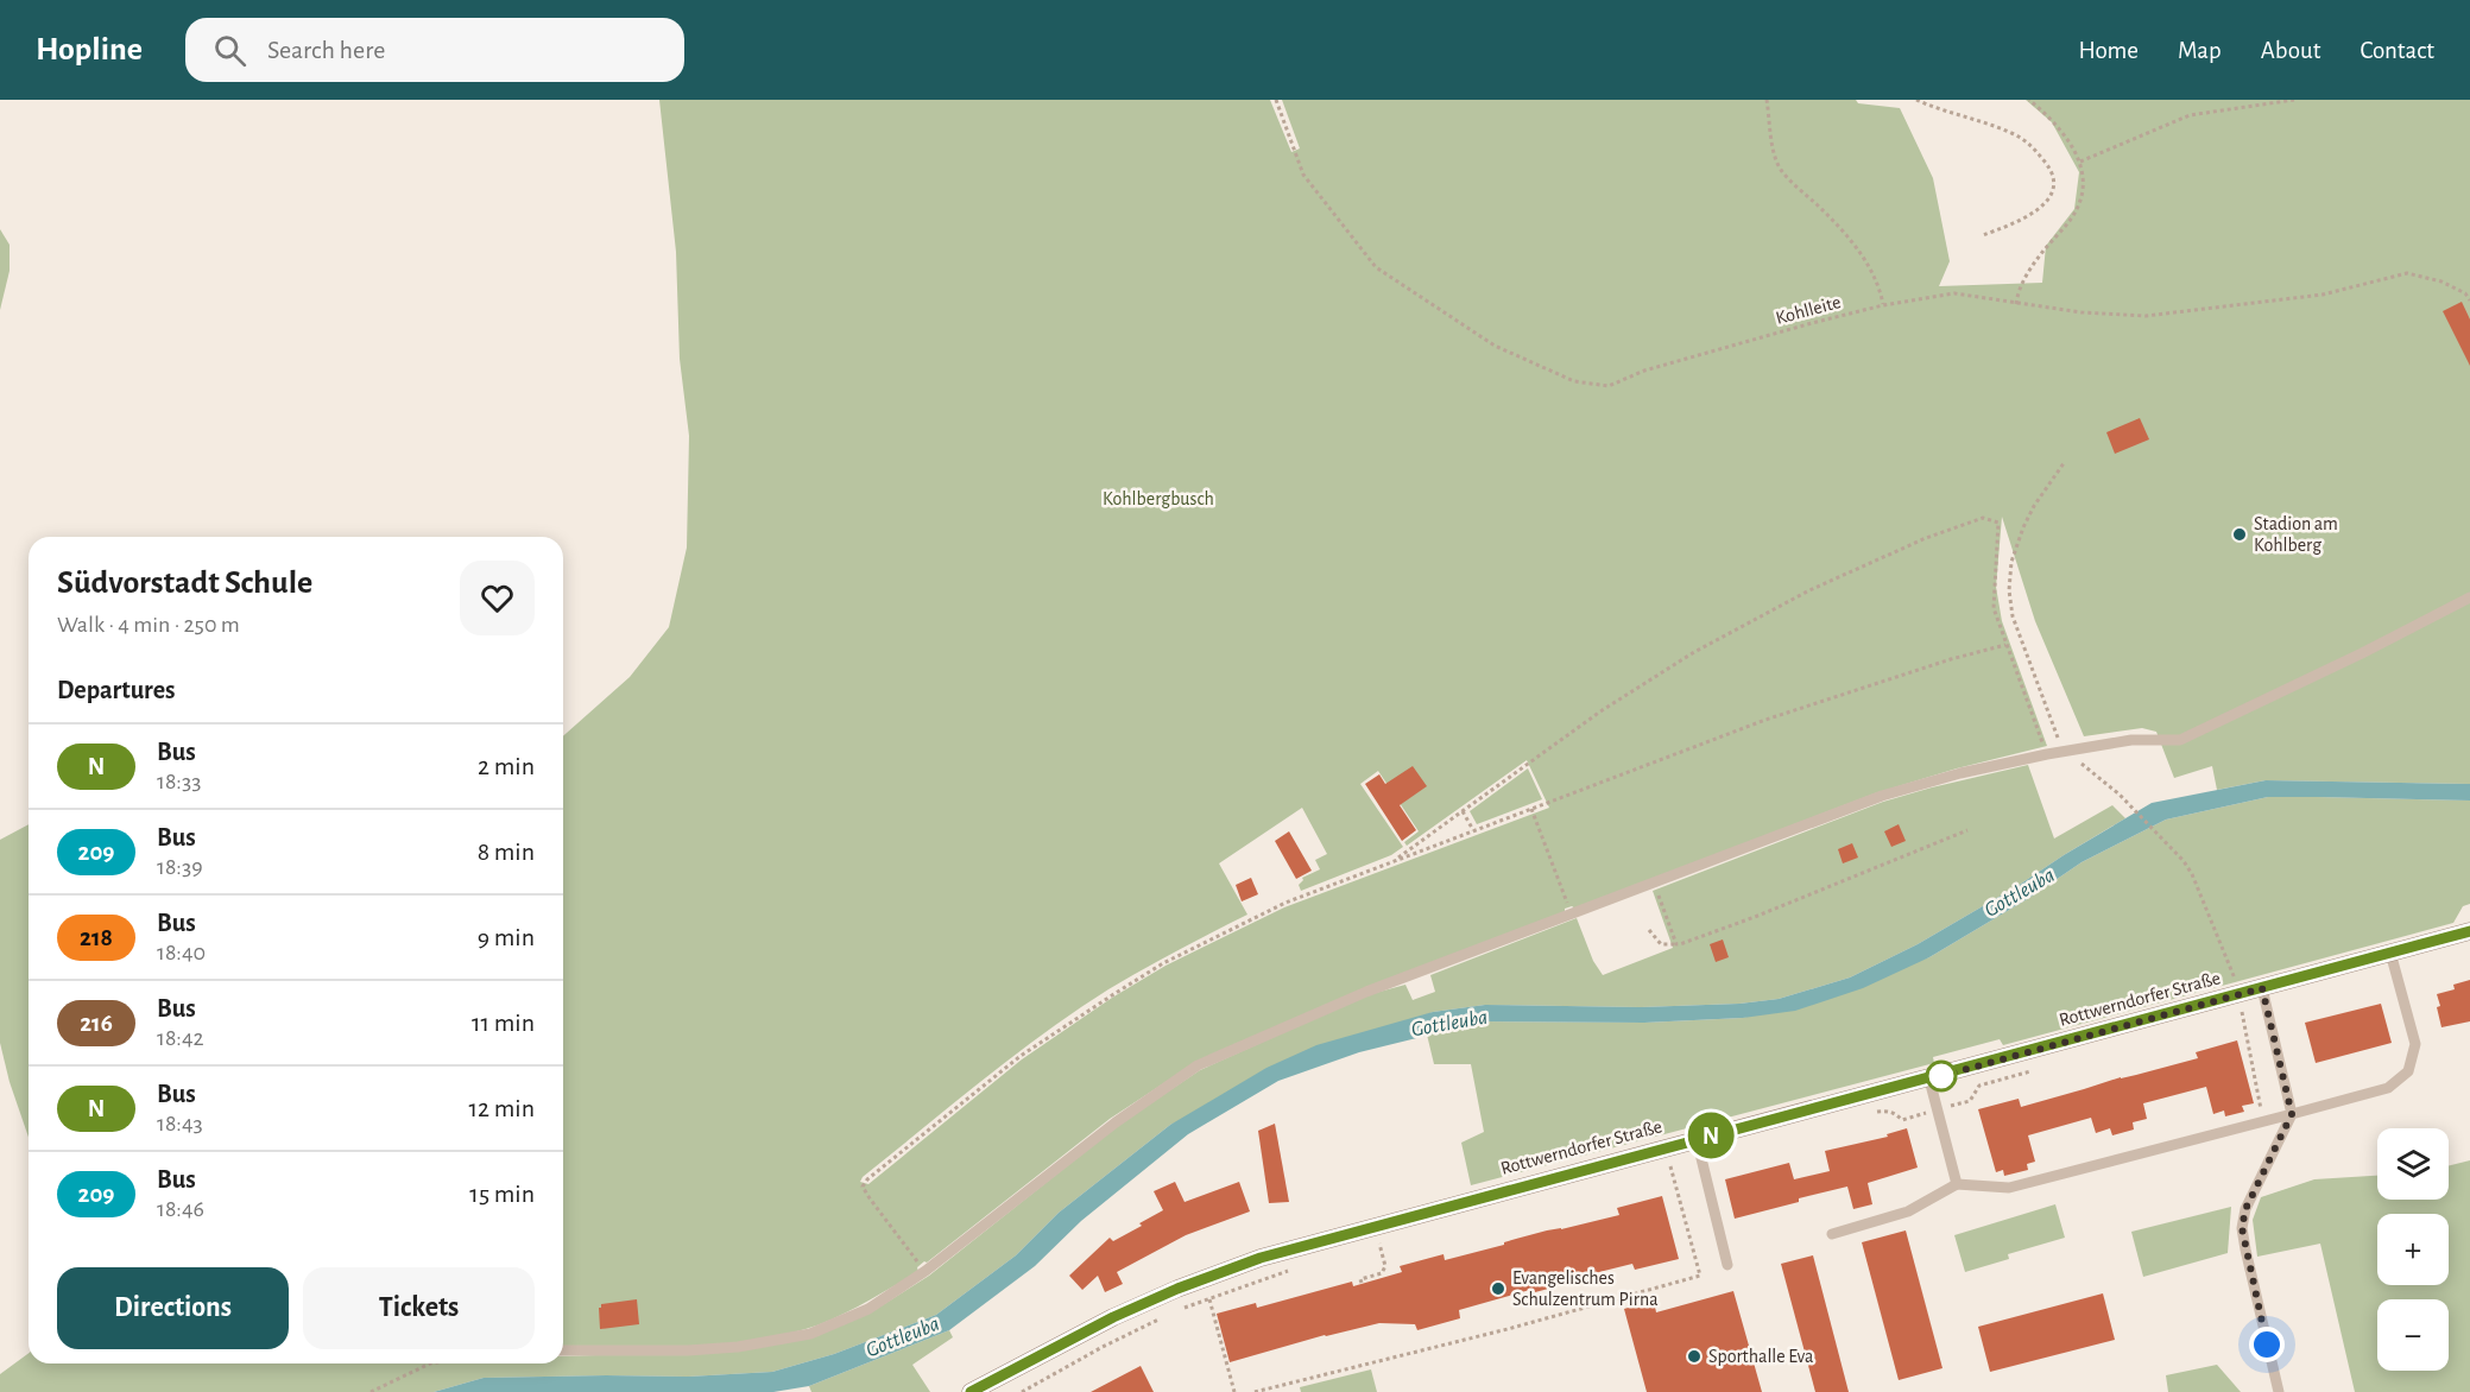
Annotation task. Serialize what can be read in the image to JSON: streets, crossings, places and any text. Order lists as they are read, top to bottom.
{
  "streets": {
    "main road": ["Rottwerndorfer Straße"],
    "path": ["Kohlleite"]
  },
  "water": ["Gottleuba"],
  "parks": ["Kohlbergbusch"],
  "places": ["Stadion am Kohlberg", "Evangelisches Schulzentrum Pirna", "Sporthalle Eva"],
  "lines": ["bus line N"],
  "page": {
    "header": "Hopline",
    "search": "Search here",
    "nav": [
      "Home",
      "Map",
      "About",
      "Contact"
    ],
    "on_map": "N",
    "heading": [
      ["Südvorstadt Schule", "Walk · 4 min · 250 m"],
      "Departures"
    ],
    "list": [
      {
        "mark": "N",
        "name": "Bus",
        "note": "18:33",
        "value": "2 min"
      },
      {
        "mark": "209",
        "name": "Bus",
        "note": "18:39",
        "value": "8 min"
      },
      {
        "mark": "218",
        "name": "Bus",
        "note": "18:40",
        "value": "9 min"
      },
      {
        "mark": "216",
        "name": "Bus",
        "note": "18:42",
        "value": "11 min"
      },
      {
        "mark": "N",
        "name": "Bus",
        "note": "18:43",
        "value": "12 min"
      },
      {
        "mark": "209",
        "name": "Bus",
        "note": "18:46",
        "value": "15 min"
      }
    ],
    "map_buttons": ["+", "−"],
    "buttons": ["Directions", "Tickets"]
  }
}
